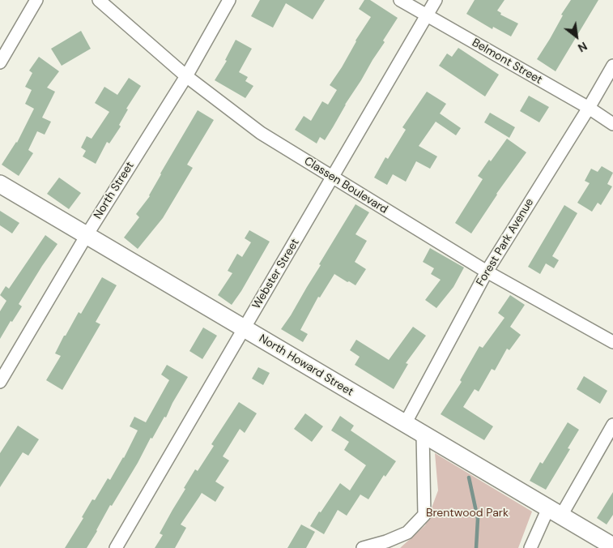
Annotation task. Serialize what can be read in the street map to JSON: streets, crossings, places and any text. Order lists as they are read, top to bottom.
{
  "streets": {
    "street": [
      "Belmont Street",
      "Classen Boulevard",
      "North Street",
      "Forest Park Avenue",
      "Webster Street",
      "North Howard Street"
    ]
  },
  "crossings": [
    ["Belmont Street", "Forest Park Avenue"],
    ["Belmont Street", "Webster Street"],
    ["Classen Boulevard", "North Street"],
    ["Classen Boulevard", "Forest Park Avenue"],
    ["Classen Boulevard", "Webster Street"],
    ["North Street", "North Howard Street"],
    ["Forest Park Avenue", "North Howard Street"],
    ["Webster Street", "North Howard Street"]
  ],
  "parks": ["Brentwood Park"],
  "north": "bottom right"
}
